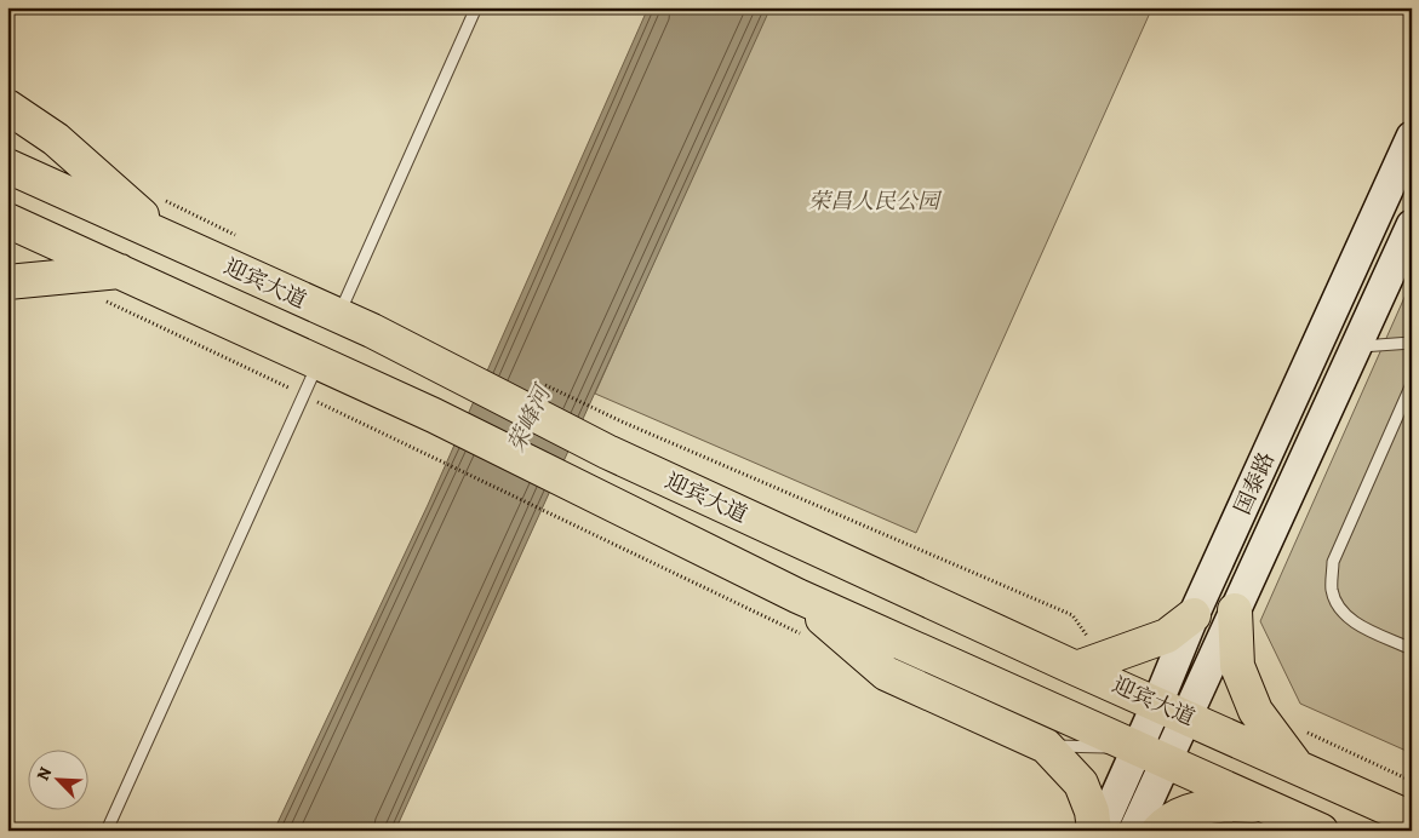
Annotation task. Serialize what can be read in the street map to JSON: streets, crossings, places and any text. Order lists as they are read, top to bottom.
{
  "streets": {
    "main road": ["迎宾大道", "国泰路"]
  },
  "crossings": [
    ["迎宾大道", "国泰路"]
  ],
  "water": ["荣峰河"],
  "parks": ["荣昌人民公园"],
  "north": "top left"
}
